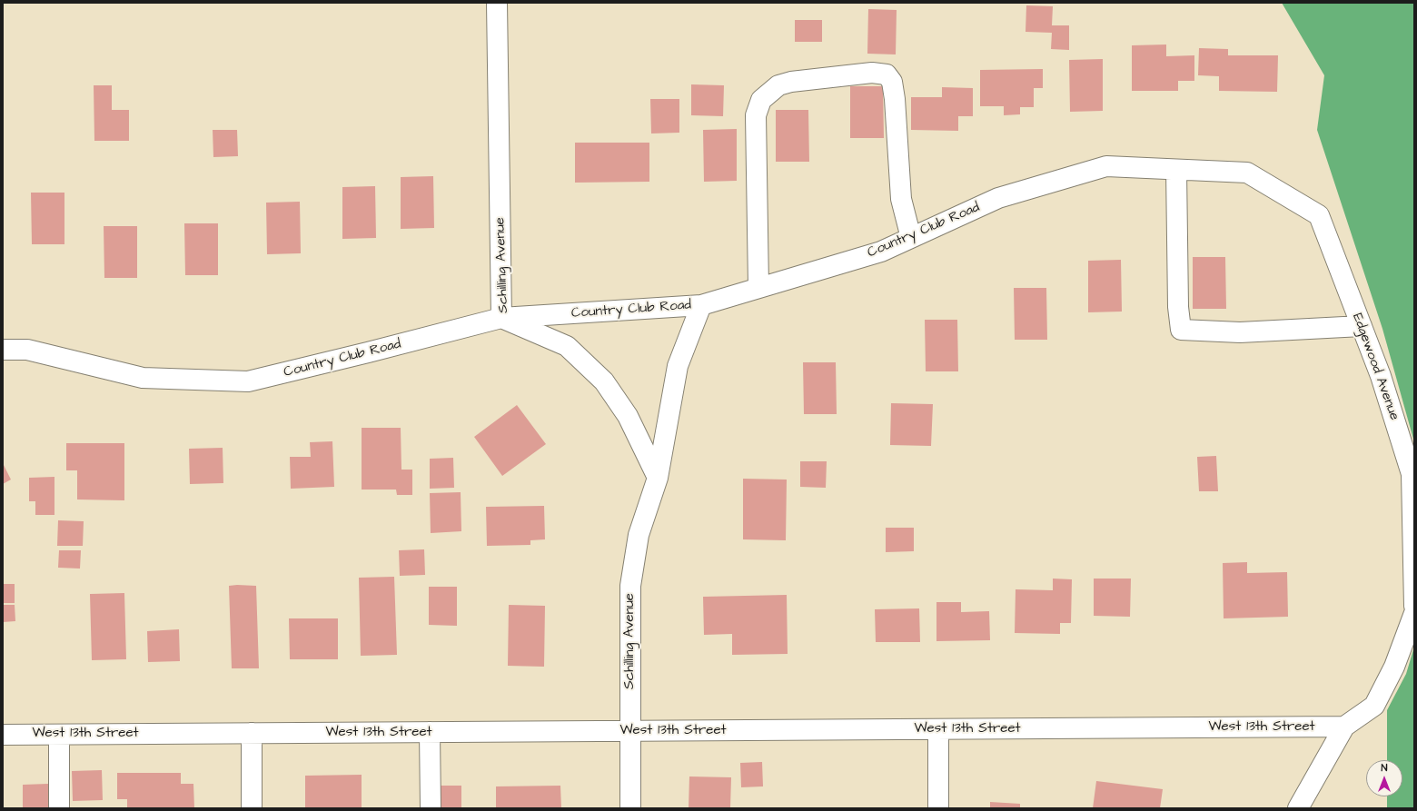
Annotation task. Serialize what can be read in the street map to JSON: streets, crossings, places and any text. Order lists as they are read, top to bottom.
{
  "streets": {
    "street": [
      "Country Club Road",
      "Schilling Avenue",
      "Edgewood Avenue",
      "West 13th Street"
    ]
  },
  "crossings": [
    ["Country Club Road", "Schilling Avenue"],
    ["Country Club Road", "Edgewood Avenue"],
    ["Schilling Avenue", "West 13th Street"]
  ],
  "north": "top"
}
